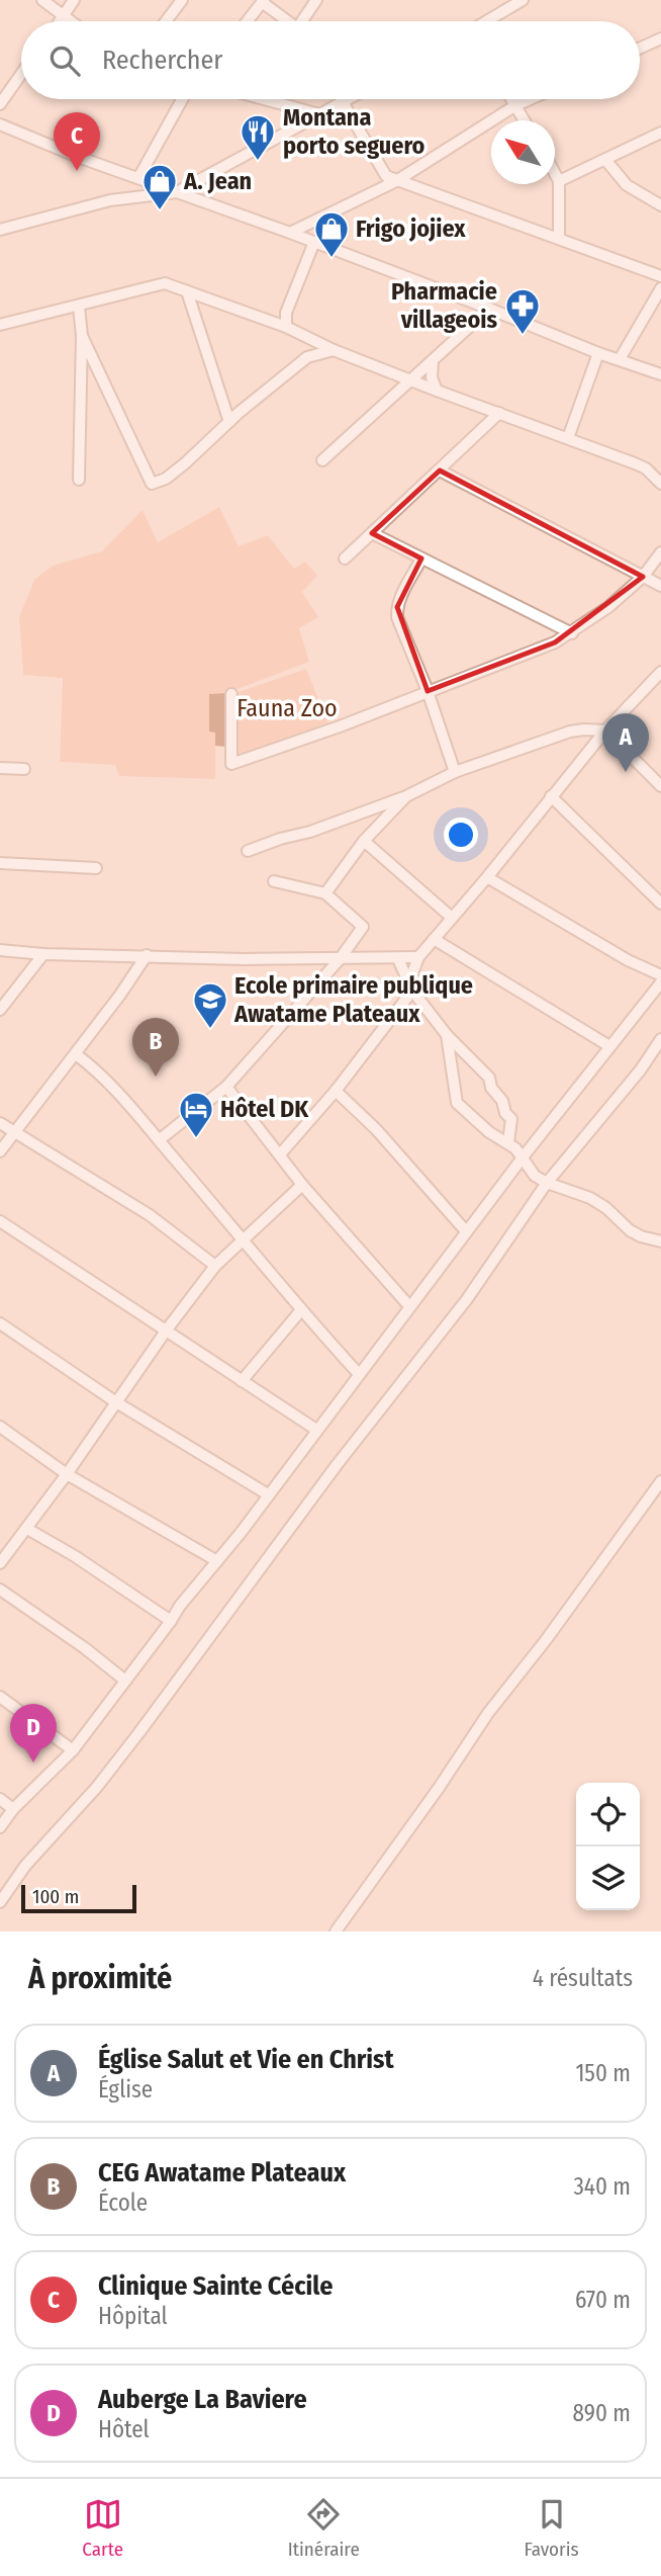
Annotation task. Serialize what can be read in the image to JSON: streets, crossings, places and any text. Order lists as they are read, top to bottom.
{
  "parks": ["Fauna Zoo"],
  "places": {
    "restaurant": ["Montana porto seguero"],
    "shop": ["A. Jean", "Frigo jojiex"],
    "pharmacy": ["Pharmacie villageois"],
    "school or university": ["Ecole primaire publique Awatame Plateaux"],
    "hotel": ["Hôtel DK"]
  },
  "scale_bar": "100 m",
  "north": "top left",
  "page": {
    "search": "Rechercher",
    "pins": [
      "C",
      "A",
      "B",
      "D"
    ],
    "scale": "100 m",
    "heading": ["À proximité", "4 résultats"],
    "list": [
      {
        "mark": "A",
        "name": "Église Salut et Vie en Christ",
        "note": "Église",
        "value": "150 m"
      },
      {
        "mark": "B",
        "name": "CEG Awatame Plateaux",
        "note": "École",
        "value": "340 m"
      },
      {
        "mark": "C",
        "name": "Clinique Sainte Cécile",
        "note": "Hôpital",
        "value": "670 m"
      },
      {
        "mark": "D",
        "name": "Auberge La Baviere",
        "note": "Hôtel",
        "value": "890 m"
      }
    ],
    "nav": ["Carte", "Itinéraire", "Favoris"]
  }
}
